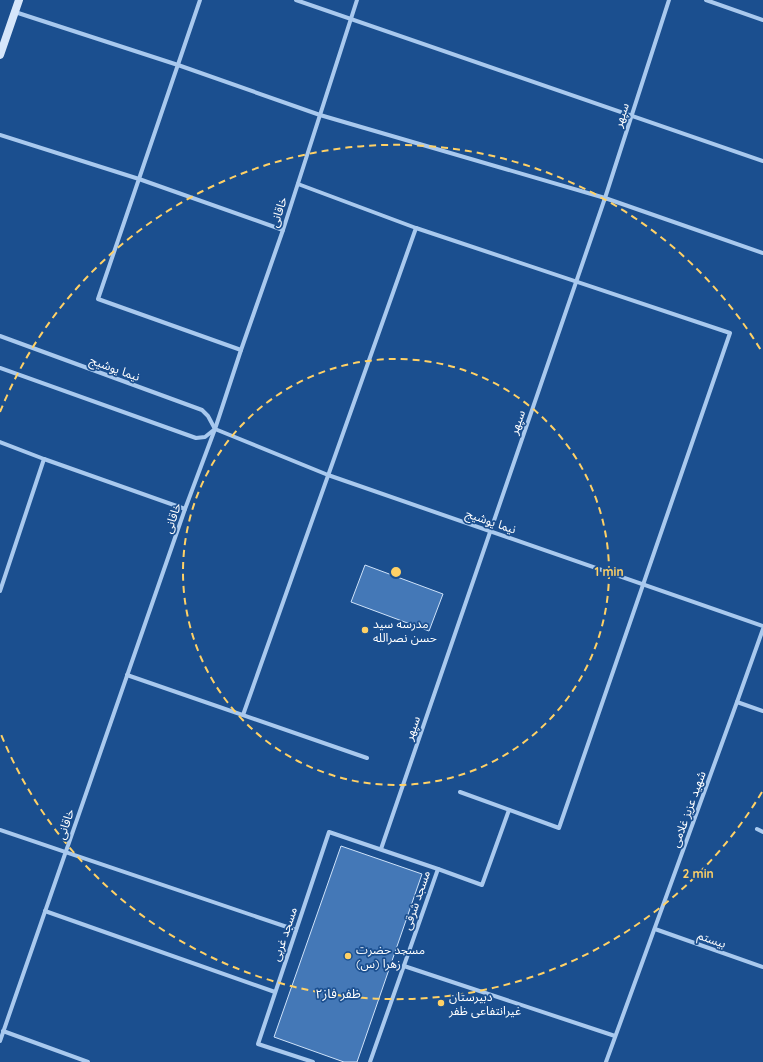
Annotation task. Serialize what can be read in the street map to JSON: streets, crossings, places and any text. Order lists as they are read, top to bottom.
{
  "streets": {
    "street": [
      "سپهر",
      "خاقانی",
      "نیما یوشیج",
      "شهید عزیز غلامی",
      "مسجد شرقی",
      "مسجد غربی",
      "بیستم"
    ]
  },
  "crossings": [
    ["سپهر", "نیما یوشیج"],
    ["سپهر", "مسجد شرقی"],
    ["سپهر", "مسجد غربی"],
    ["خاقانی", "نیما یوشیج"],
    ["شهید عزیز غلامی", "بیستم"],
    ["مسجد شرقی", "مسجد غربی"]
  ],
  "districts": ["ظفر فاز۲"],
  "places": ["مدرسه سید حسن نصرالله", "مسجد حضرت زهرا (س)", "دبیرستان غیرانتفاعی ظفر"],
  "rings": ["1 min", "2 min"]
}
